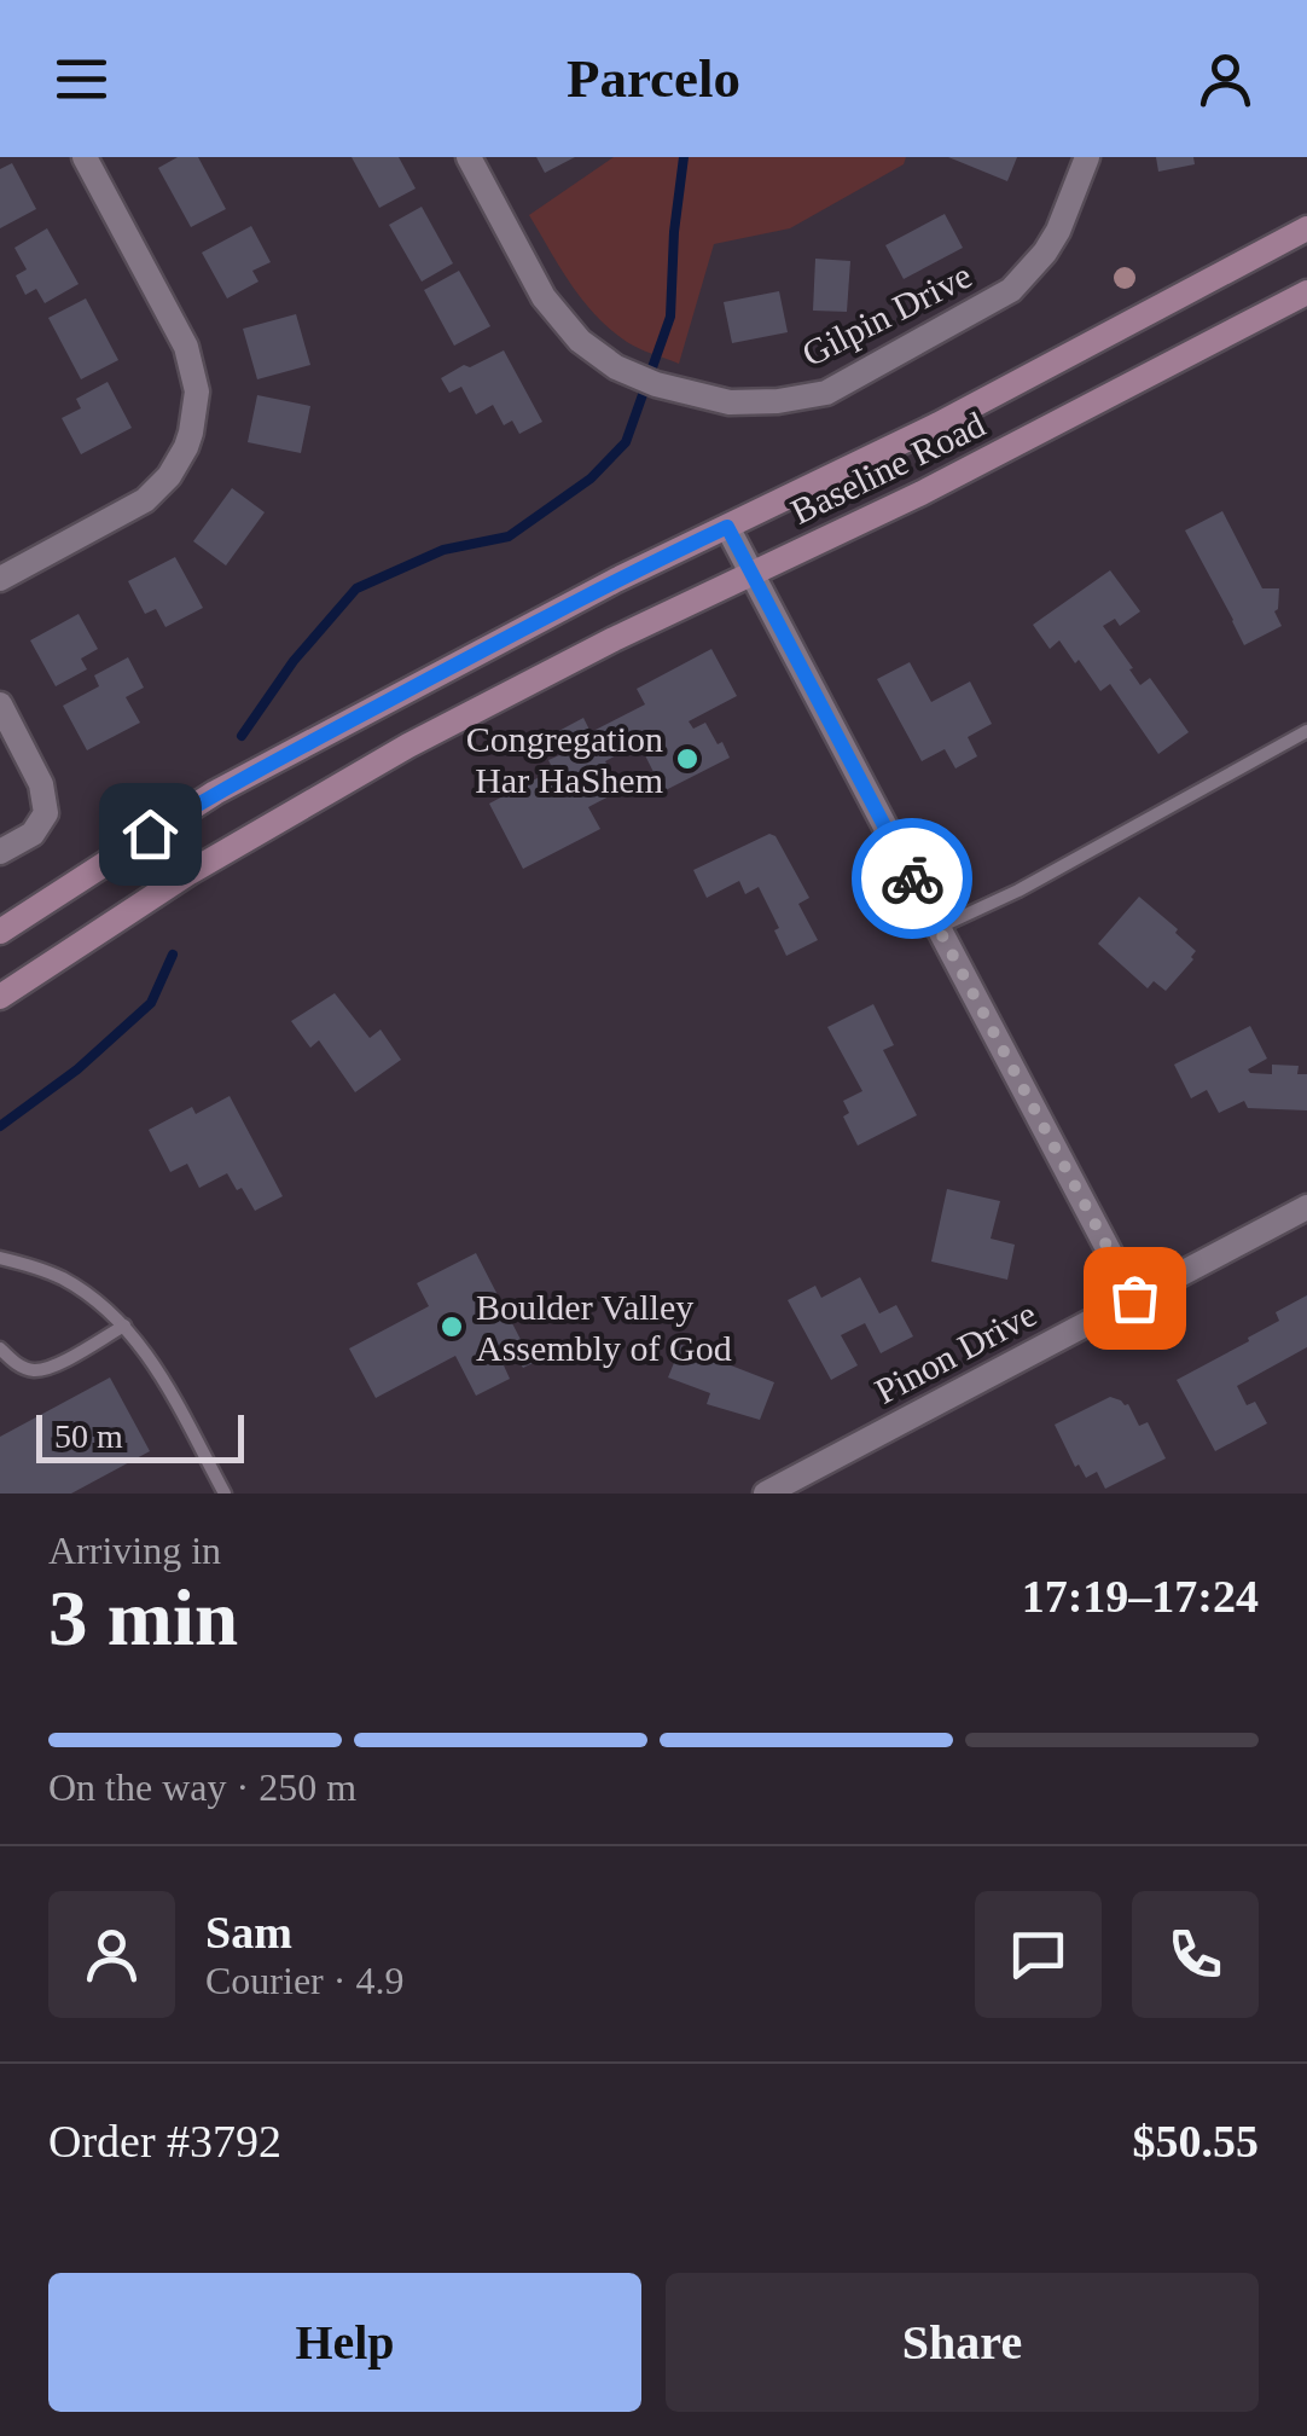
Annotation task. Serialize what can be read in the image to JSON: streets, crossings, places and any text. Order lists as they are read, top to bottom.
{
  "streets": {
    "main road": ["Baseline Road"],
    "street": ["Gilpin Drive", "Pinon Drive"]
  },
  "places": ["Congregation Har HaShem", "Boulder Valley Assembly of God"],
  "scale_bar": "50 m",
  "page": {
    "header": "Parcelo",
    "scale": "50 m",
    "heading": ["3 min", "Arriving in", "17:19–17:24"],
    "panel": [
      "Sam",
      "Courier · 4.9",
      "Order #3792",
      "$50.55"
    ],
    "bar": "On the way · 250 m",
    "buttons": ["Help", "Share"]
  }
}
